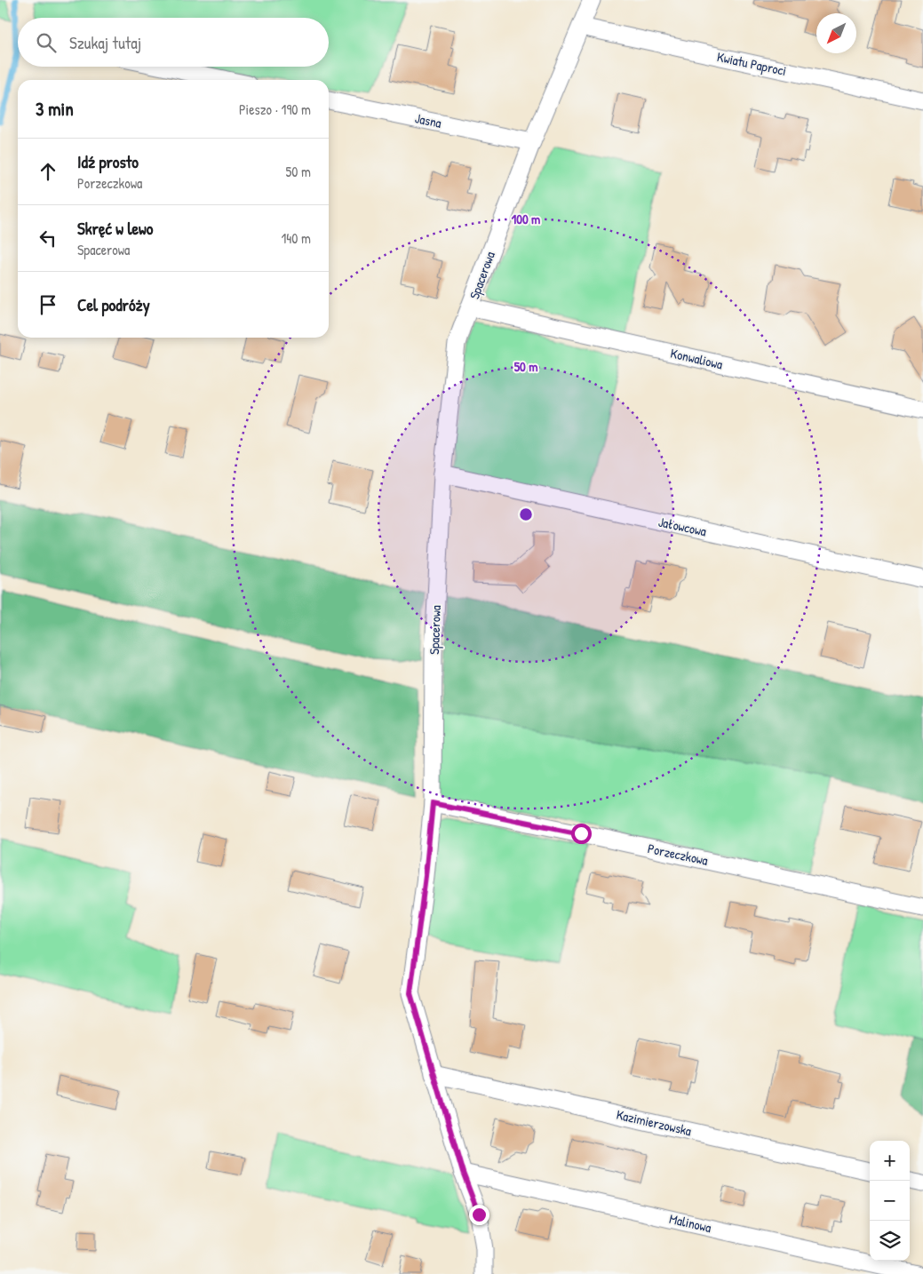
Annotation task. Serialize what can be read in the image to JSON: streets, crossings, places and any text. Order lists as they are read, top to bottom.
{
  "streets": {
    "street": [
      "Kwiatu Paproci",
      "Jasna",
      "Spacerowa",
      "Konwaliowa",
      "Jałowcowa",
      "Porzeczkowa",
      "Kazimierzowska",
      "Malinowa"
    ]
  },
  "crossings": [
    ["Kwiatu Paproci", "Spacerowa"],
    ["Jasna", "Spacerowa"],
    ["Spacerowa", "Konwaliowa"],
    ["Spacerowa", "Jałowcowa"],
    ["Spacerowa", "Porzeczkowa"],
    ["Spacerowa", "Kazimierzowska"],
    ["Spacerowa", "Malinowa"]
  ],
  "north": "bottom left",
  "page": {
    "search": "Szukaj tutaj",
    "heading": ["3 min", "Pieszo · 190 m"],
    "list": [
      ["Idź prosto", "Porzeczkowa", "50 m"],
      ["Skręć w lewo", "Spacerowa", "140 m"],
      "Cel podróży"
    ],
    "map_buttons": ["+", "−"]
  },
  "rings": ["100 m", "50 m"]
}
